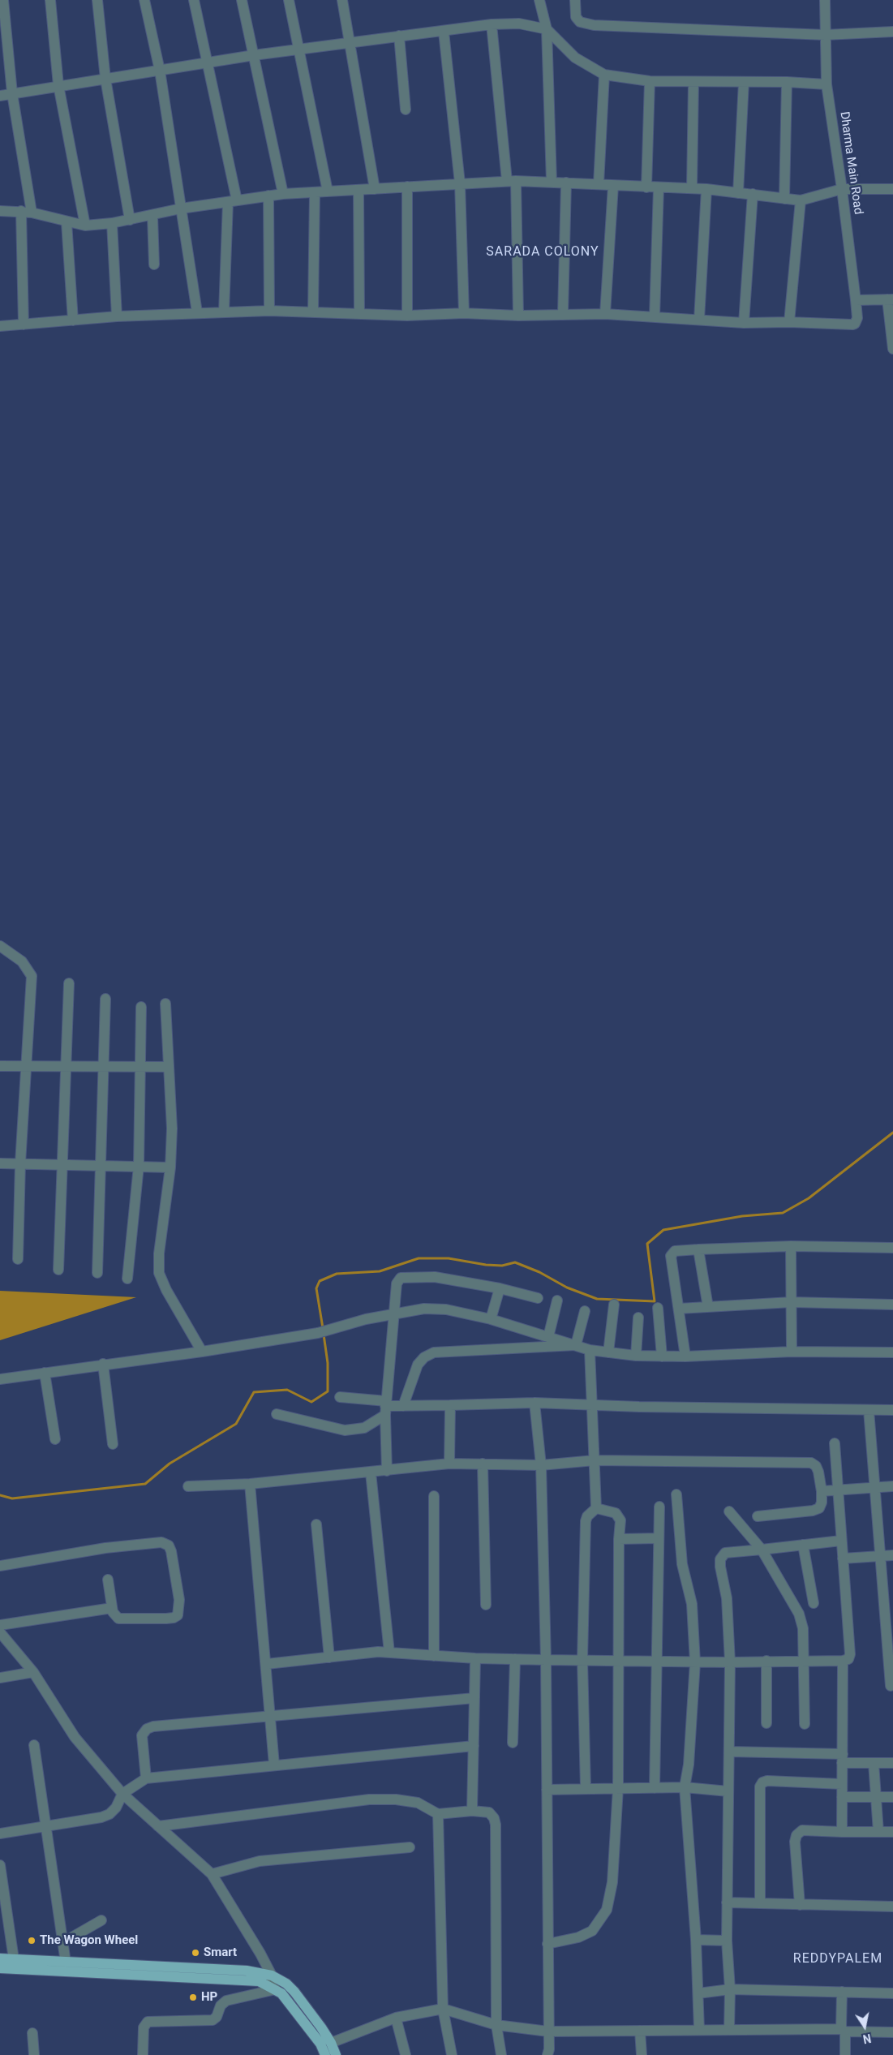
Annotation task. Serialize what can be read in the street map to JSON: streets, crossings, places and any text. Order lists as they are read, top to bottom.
{
  "streets": {
    "street": ["Dharma Main Road"]
  },
  "districts": ["SARADA COLONY", "REDDYPALEM"],
  "places": ["The Wagon Wheel", "Smart", "HP"],
  "north": "bottom"
}
